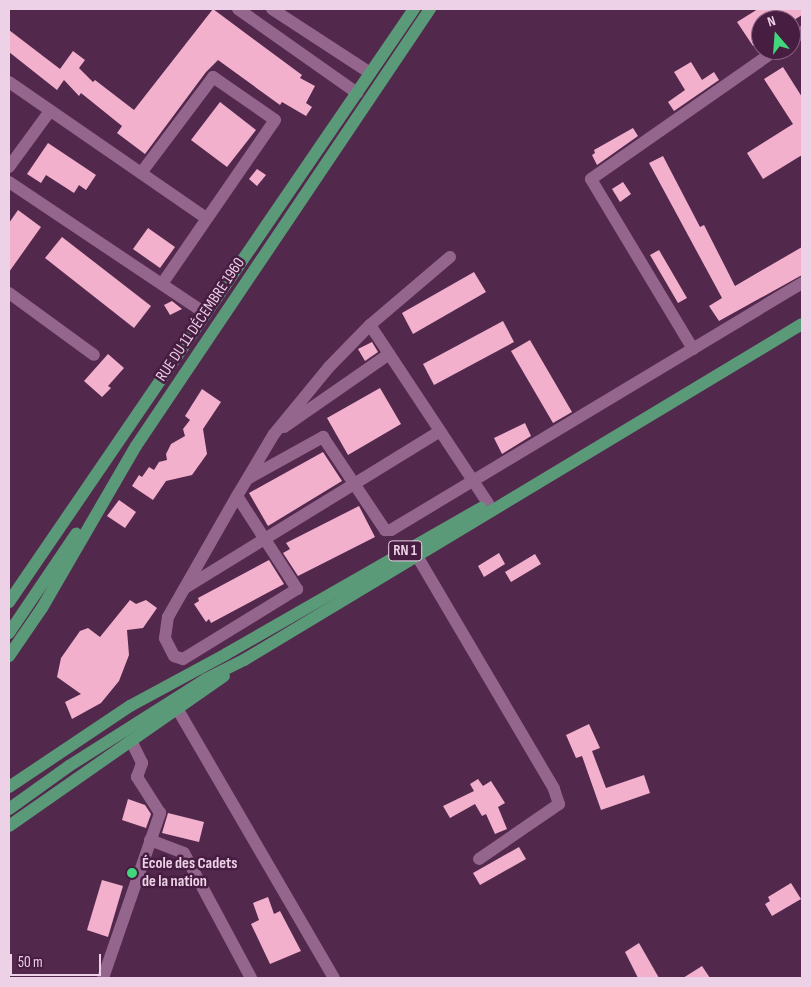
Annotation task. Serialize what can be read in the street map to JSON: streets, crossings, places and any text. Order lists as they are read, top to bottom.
{
  "streets": {
    "main road": ["RUE DU 11 DÉCEMBRE 1960", "RN 1"]
  },
  "places": ["École des Cadets de la nation"],
  "scale_bar": "50 m",
  "north": "top"
}
